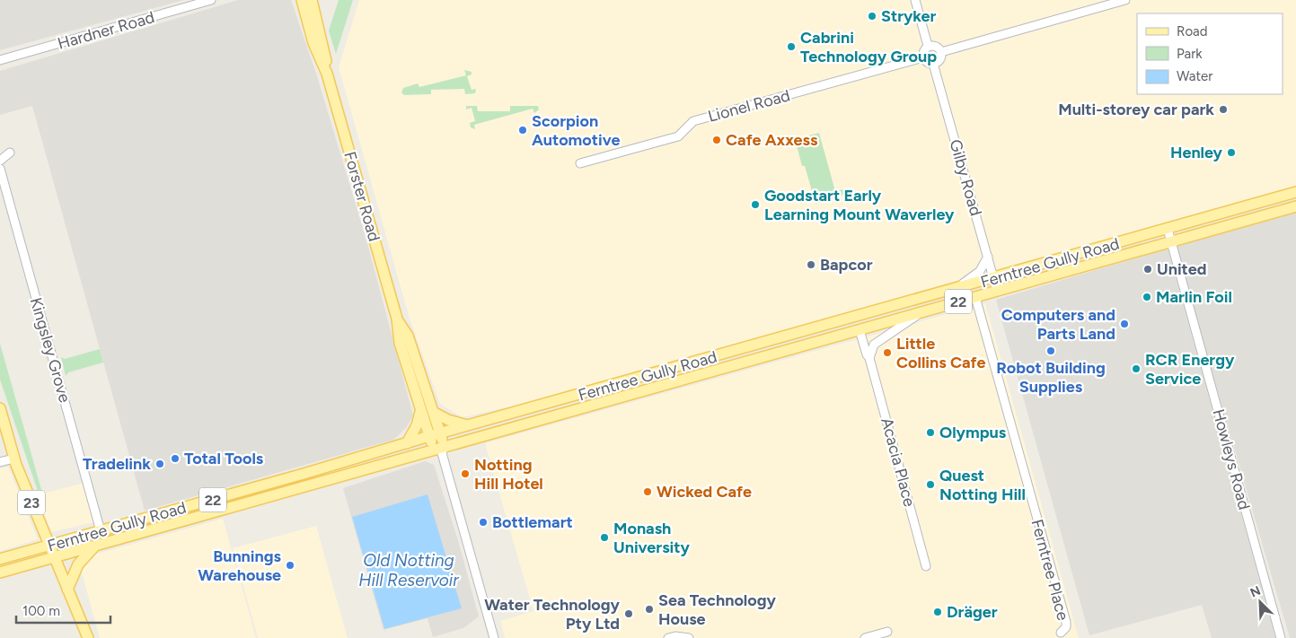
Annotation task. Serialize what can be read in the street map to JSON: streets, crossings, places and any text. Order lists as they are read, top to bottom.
{
  "streets": {
    "main road": [
      "Forster Road",
      "Ferntree Gully Road",
      "22",
      "23"
    ],
    "street": [
      "Hardner Road",
      "Lionel Road",
      "Gilby Road",
      "Kingsley Grove",
      "Howleys Road",
      "Acacia Place",
      "Ferntree Place"
    ]
  },
  "crossings": [
    ["Lionel Road", "Gilby Road"],
    ["Gilby Road", "Ferntree Gully Road"],
    ["Forster Road", "Ferntree Gully Road"],
    ["Ferntree Gully Road", "Kingsley Grove"],
    ["Ferntree Gully Road", "Howleys Road"],
    ["Ferntree Gully Road", "Acacia Place"],
    ["Ferntree Gully Road", "23"],
    ["Ferntree Gully Road", "Ferntree Place"]
  ],
  "water": ["Old Notting Hill Reservoir"],
  "places": [
    "Stryker",
    "Cabrini Technology Group",
    "Multi-storey car park",
    "Scorpion Automotive",
    "Cafe Axxess",
    "Henley",
    "Goodstart Early Learning Mount Waverley",
    "Bapcor",
    "United",
    "Marlin Foil",
    "Computers and Parts Land",
    "Robot Building Supplies",
    "Little Collins Cafe",
    "RCR Energy Service",
    "Olympus",
    "Total Tools",
    "Tradelink",
    "Notting Hill Hotel",
    "Quest Notting Hill",
    "Wicked Cafe",
    "Bottlemart",
    "Monash University",
    "Bunnings Warehouse",
    "Sea Technology House",
    "Dräger",
    "Water Technology Pty Ltd"
  ],
  "legend": ["Road", "Park", "Water"],
  "scale_bar": "100 m",
  "north": "top left"
}
